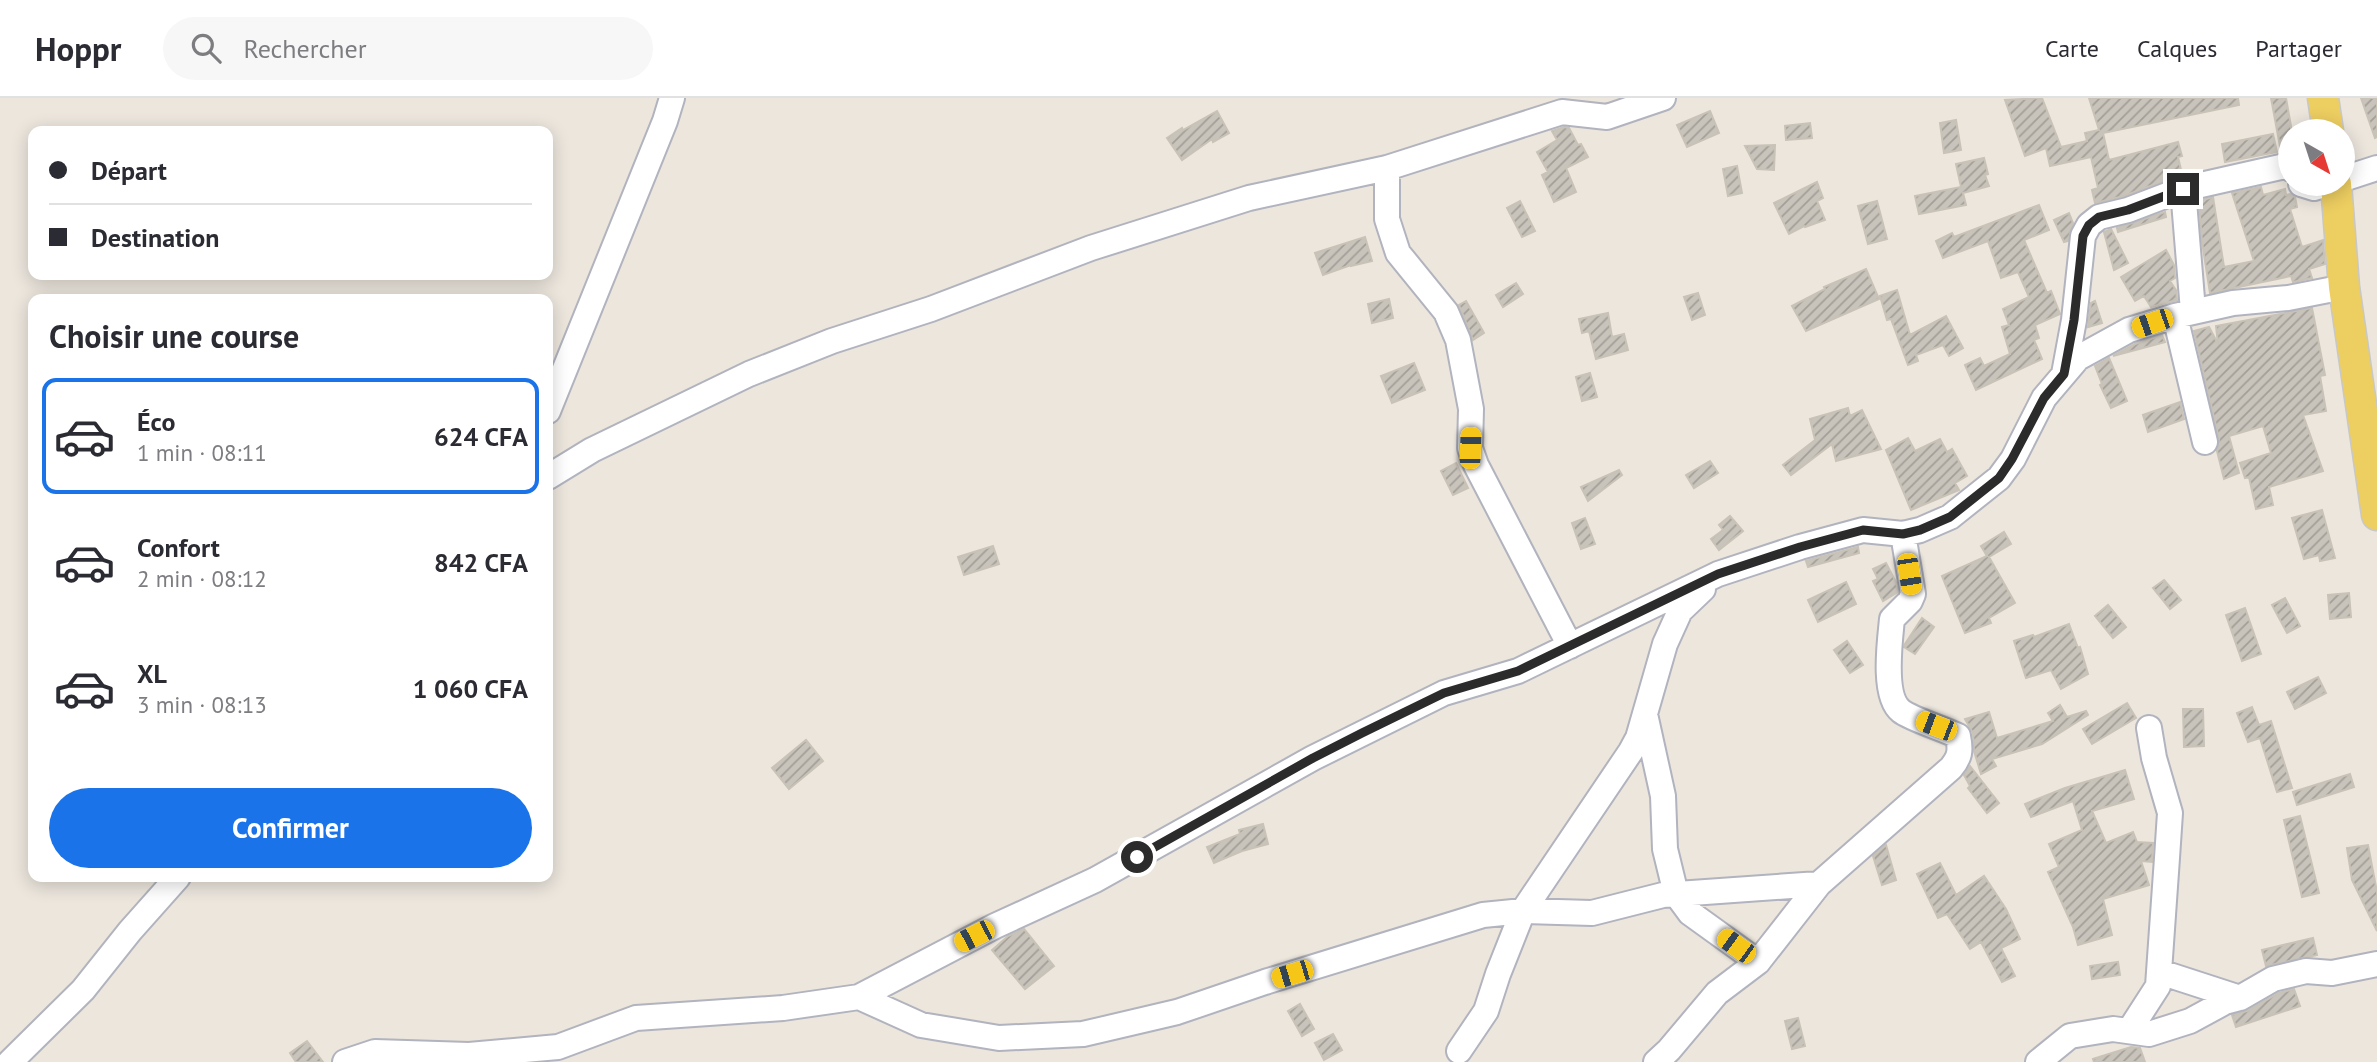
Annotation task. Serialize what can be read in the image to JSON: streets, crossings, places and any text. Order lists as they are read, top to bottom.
{
  "north": "bottom right",
  "page": {
    "header": "Hoppr",
    "search": "Rechercher",
    "nav": ["Carte", "Calques", "Partager"],
    "banner": ["Départ", "Destination"],
    "heading": "Choisir une course",
    "list": [
      {
        "name": "Éco",
        "note": "1 min · 08:11",
        "value": "624 CFA"
      },
      {
        "name": "Confort",
        "note": "2 min · 08:12",
        "value": "842 CFA"
      },
      {
        "name": "XL",
        "note": "3 min · 08:13",
        "value": "1 060 CFA"
      }
    ],
    "buttons": "Confirmer"
  }
}
